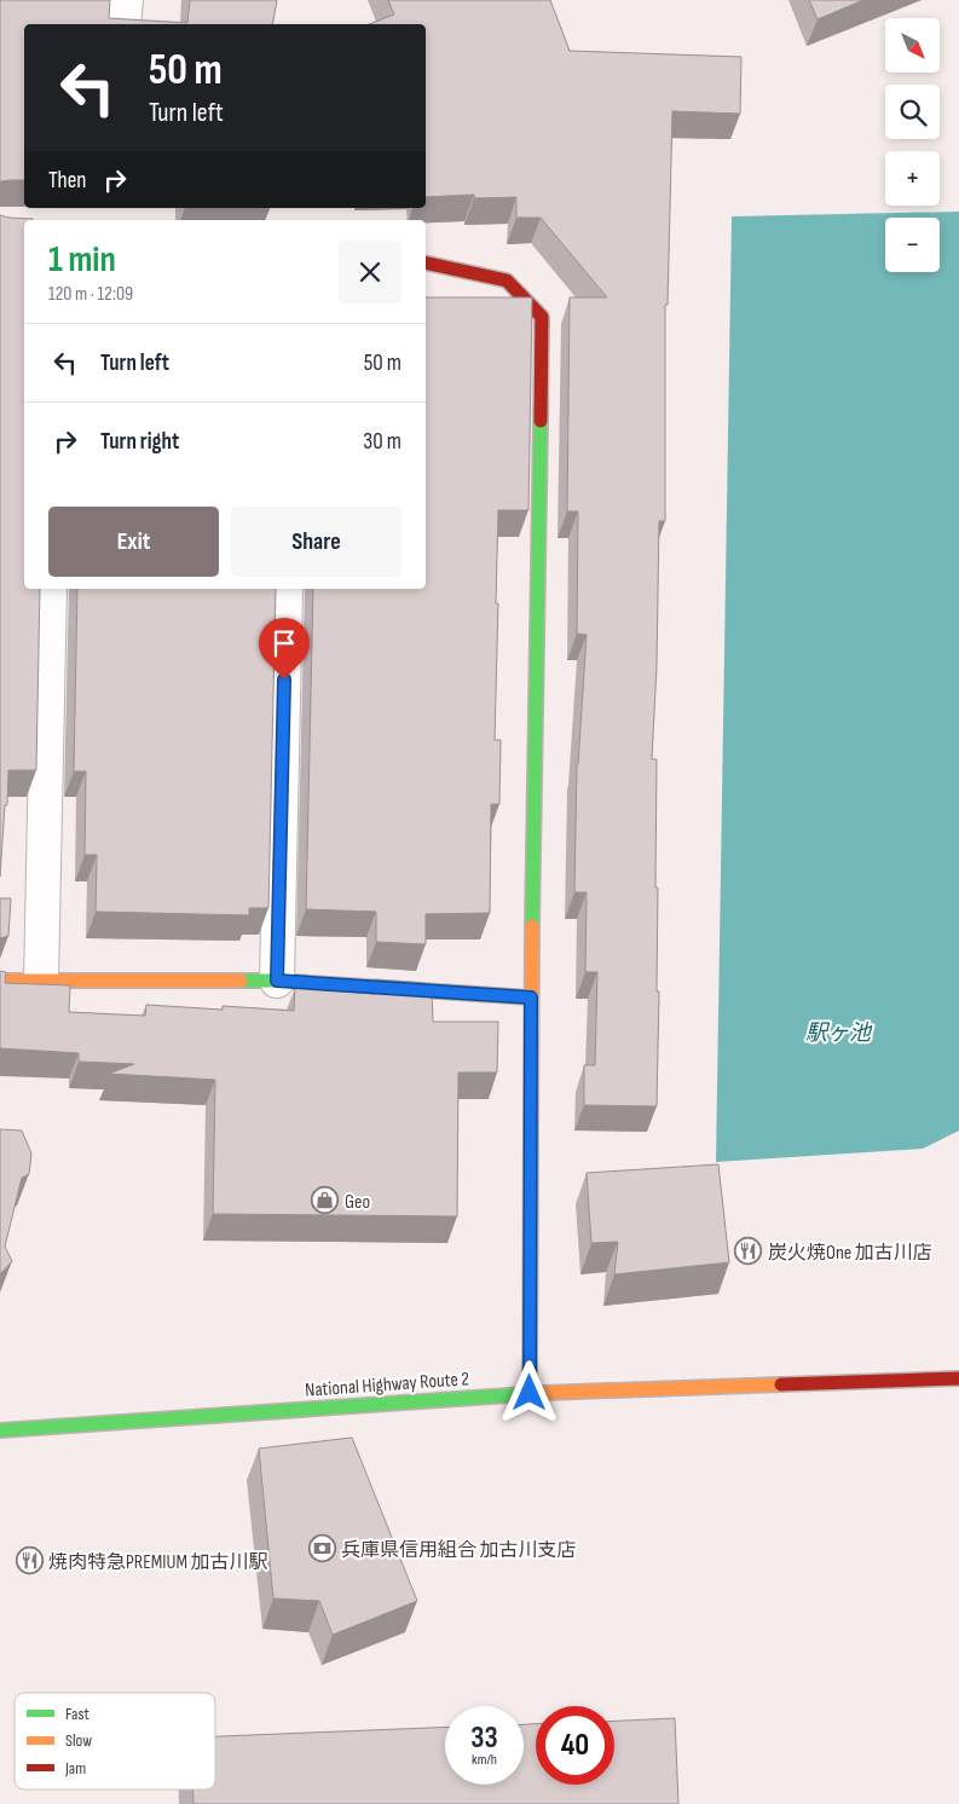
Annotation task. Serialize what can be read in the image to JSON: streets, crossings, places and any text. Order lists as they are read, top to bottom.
{
  "streets": {
    "main road": ["National Highway Route 2"]
  },
  "water": ["駅ヶ池"],
  "places": {
    "shop": ["Geo"],
    "restaurant": ["炭火焼One 加古川店", "焼肉特急PREMIUM 加古川駅"],
    "bank": ["兵庫県信用組合 加古川支店"]
  },
  "legend": ["Fast", "Slow", "Jam"],
  "north": "bottom right",
  "page": {
    "map_buttons": ["+", "−"],
    "turn": ["50 m", "Turn left"],
    "then": "Then",
    "heading": ["1 min", "120 m · 12:09"],
    "list": [
      {
        "name": "Turn left",
        "value": "50 m"
      },
      {
        "name": "Turn right",
        "value": "30 m"
      }
    ],
    "buttons": ["Exit", "Share"],
    "speed": "33 km/h",
    "limit": "40"
  }
}
